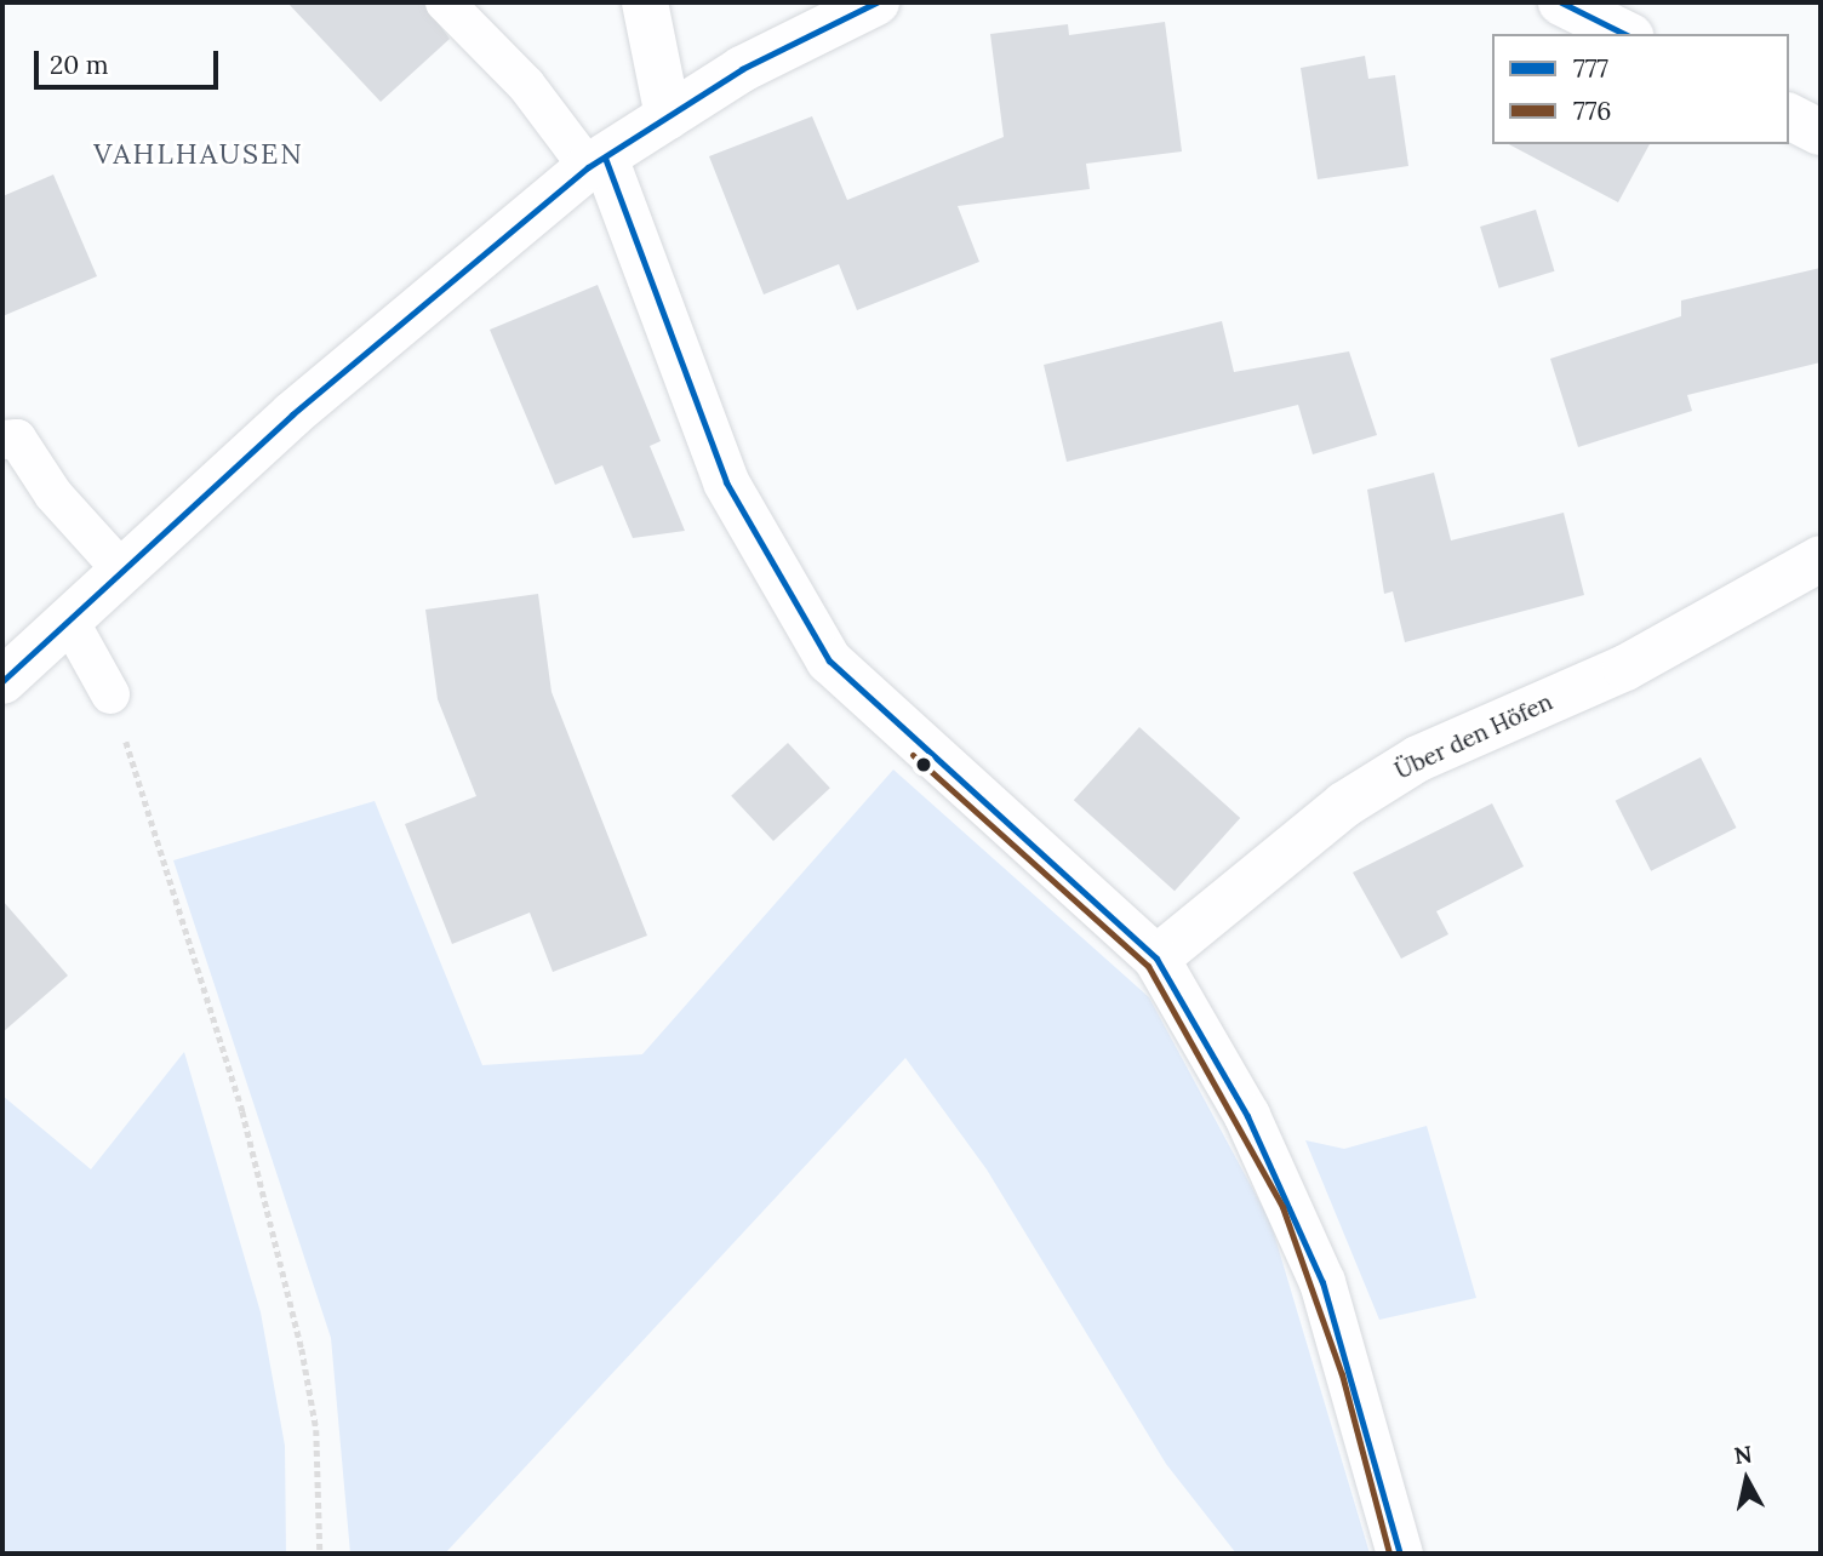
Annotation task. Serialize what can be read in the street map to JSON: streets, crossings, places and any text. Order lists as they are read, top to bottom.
{
  "streets": {
    "street": ["Über den Höfen"]
  },
  "districts": ["VAHLHAUSEN"],
  "lines": ["transit line 777", "transit line 776"],
  "legend": ["777", "776"],
  "scale_bar": "20 m",
  "north": "top"
}
